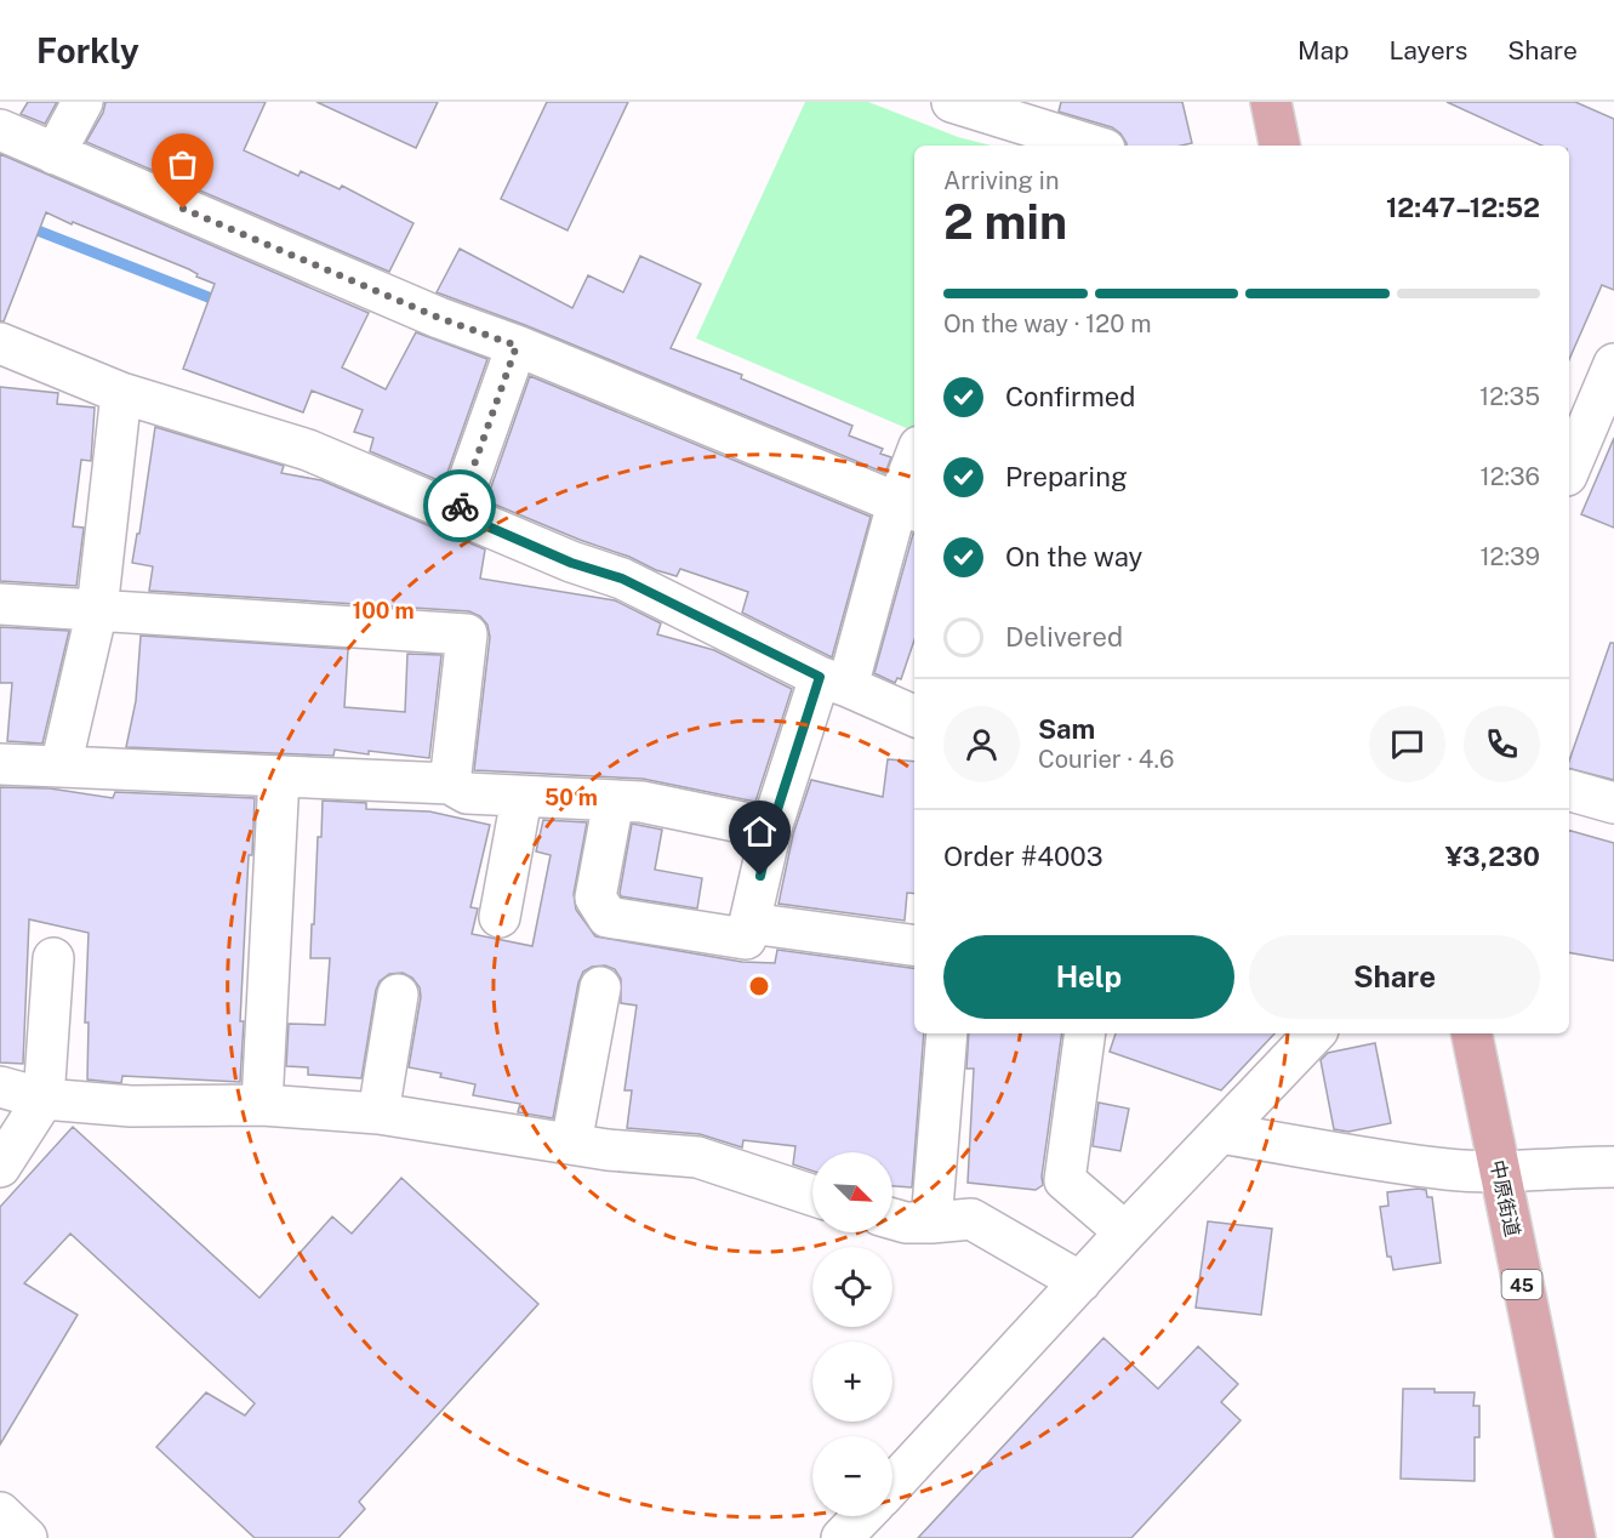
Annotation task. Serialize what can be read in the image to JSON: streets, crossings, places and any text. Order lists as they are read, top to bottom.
{
  "streets": {
    "main road": ["中原街道", "45"]
  },
  "north": "bottom right",
  "page": {
    "header": "Forkly",
    "nav": ["Map", "Layers", "Share"],
    "heading": ["2 min", "Arriving in", "12:47–12:52"],
    "panel": [
      "Sam",
      "Courier · 4.6",
      "Order #4003",
      "¥3,230"
    ],
    "bar": "On the way · 120 m",
    "list": [
      ["Confirmed", "12:35"],
      ["Preparing", "12:36"],
      ["On the way", "12:39"],
      "Delivered"
    ],
    "buttons": ["Help", "Share"],
    "map_buttons": ["+", "−"]
  },
  "rings": ["100 m", "50 m"]
}
